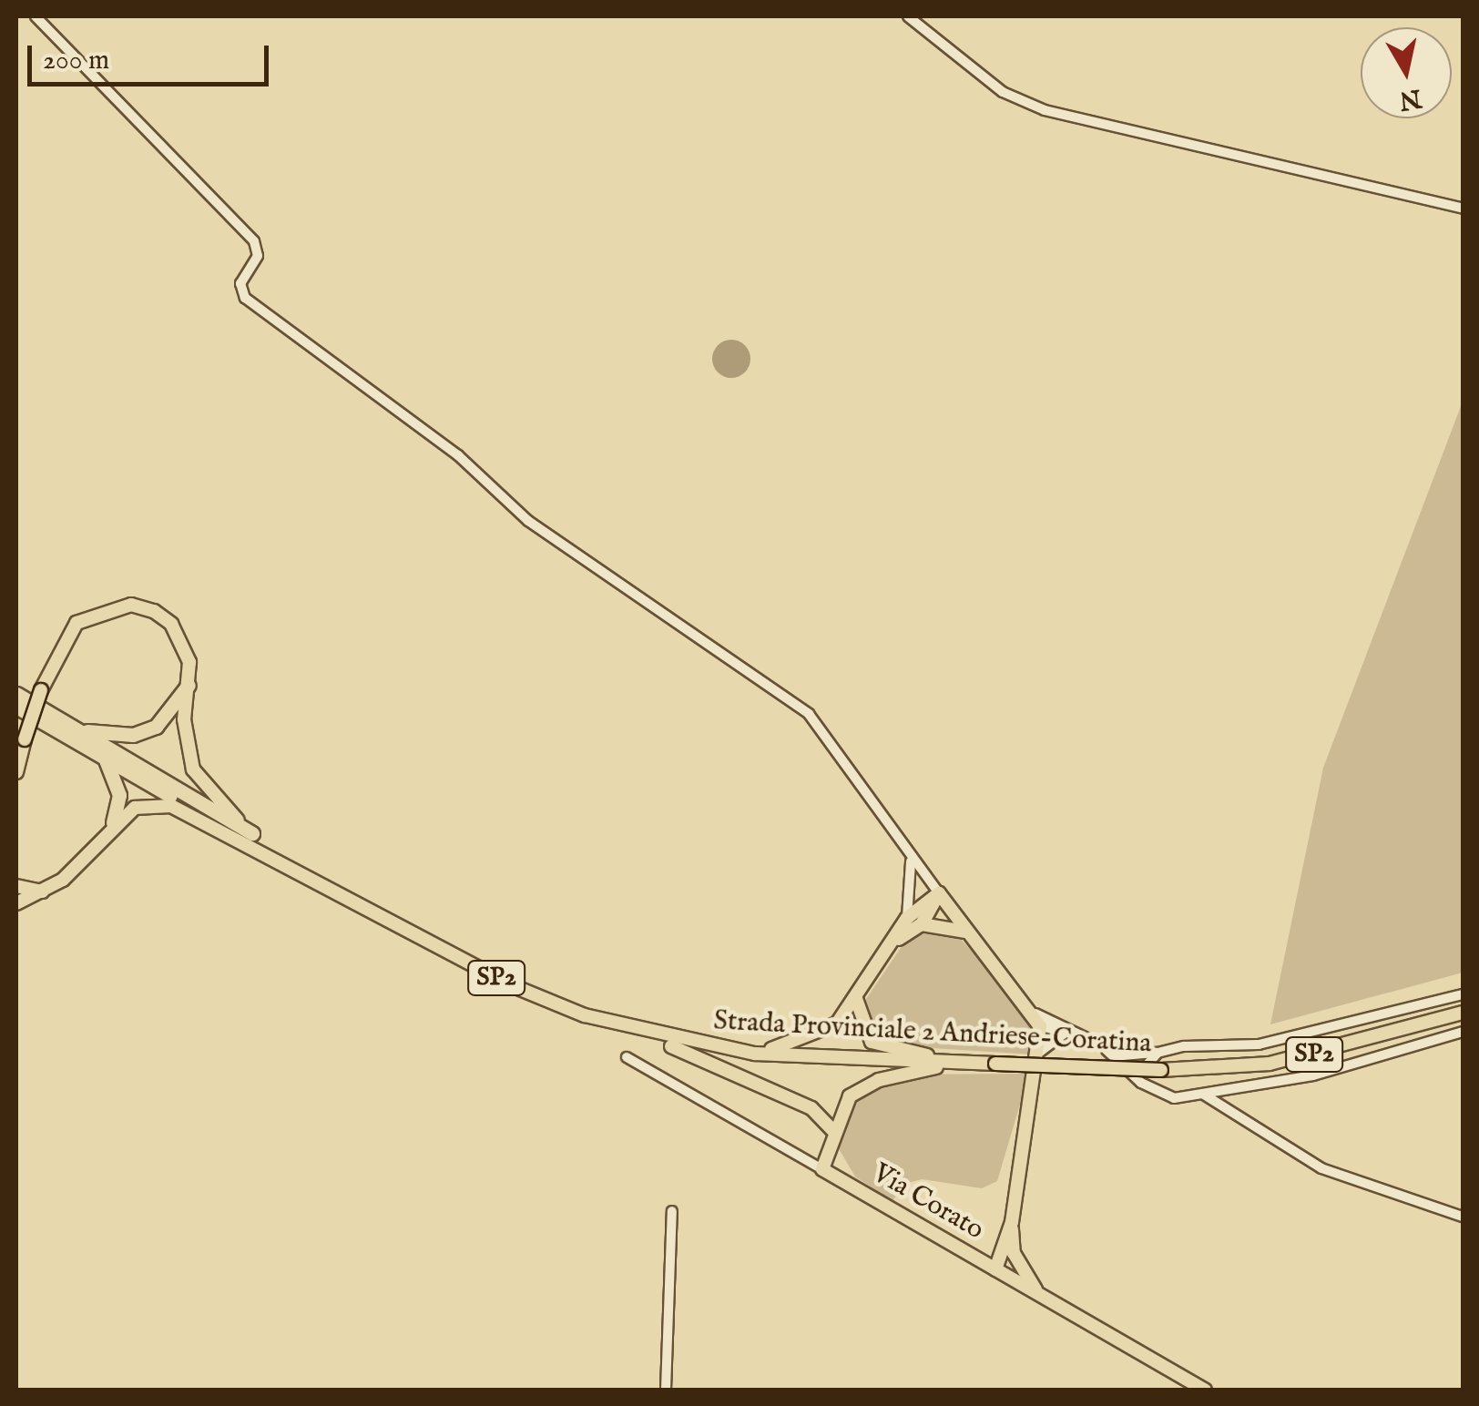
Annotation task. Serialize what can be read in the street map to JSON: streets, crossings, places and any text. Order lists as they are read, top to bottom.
{
  "streets": {
    "highway": ["SP2", "Strada Provinciale 2 Andriese-Coratina"],
    "main road": ["Via Corato"]
  },
  "scale_bar": "200 m",
  "north": "bottom"
}
